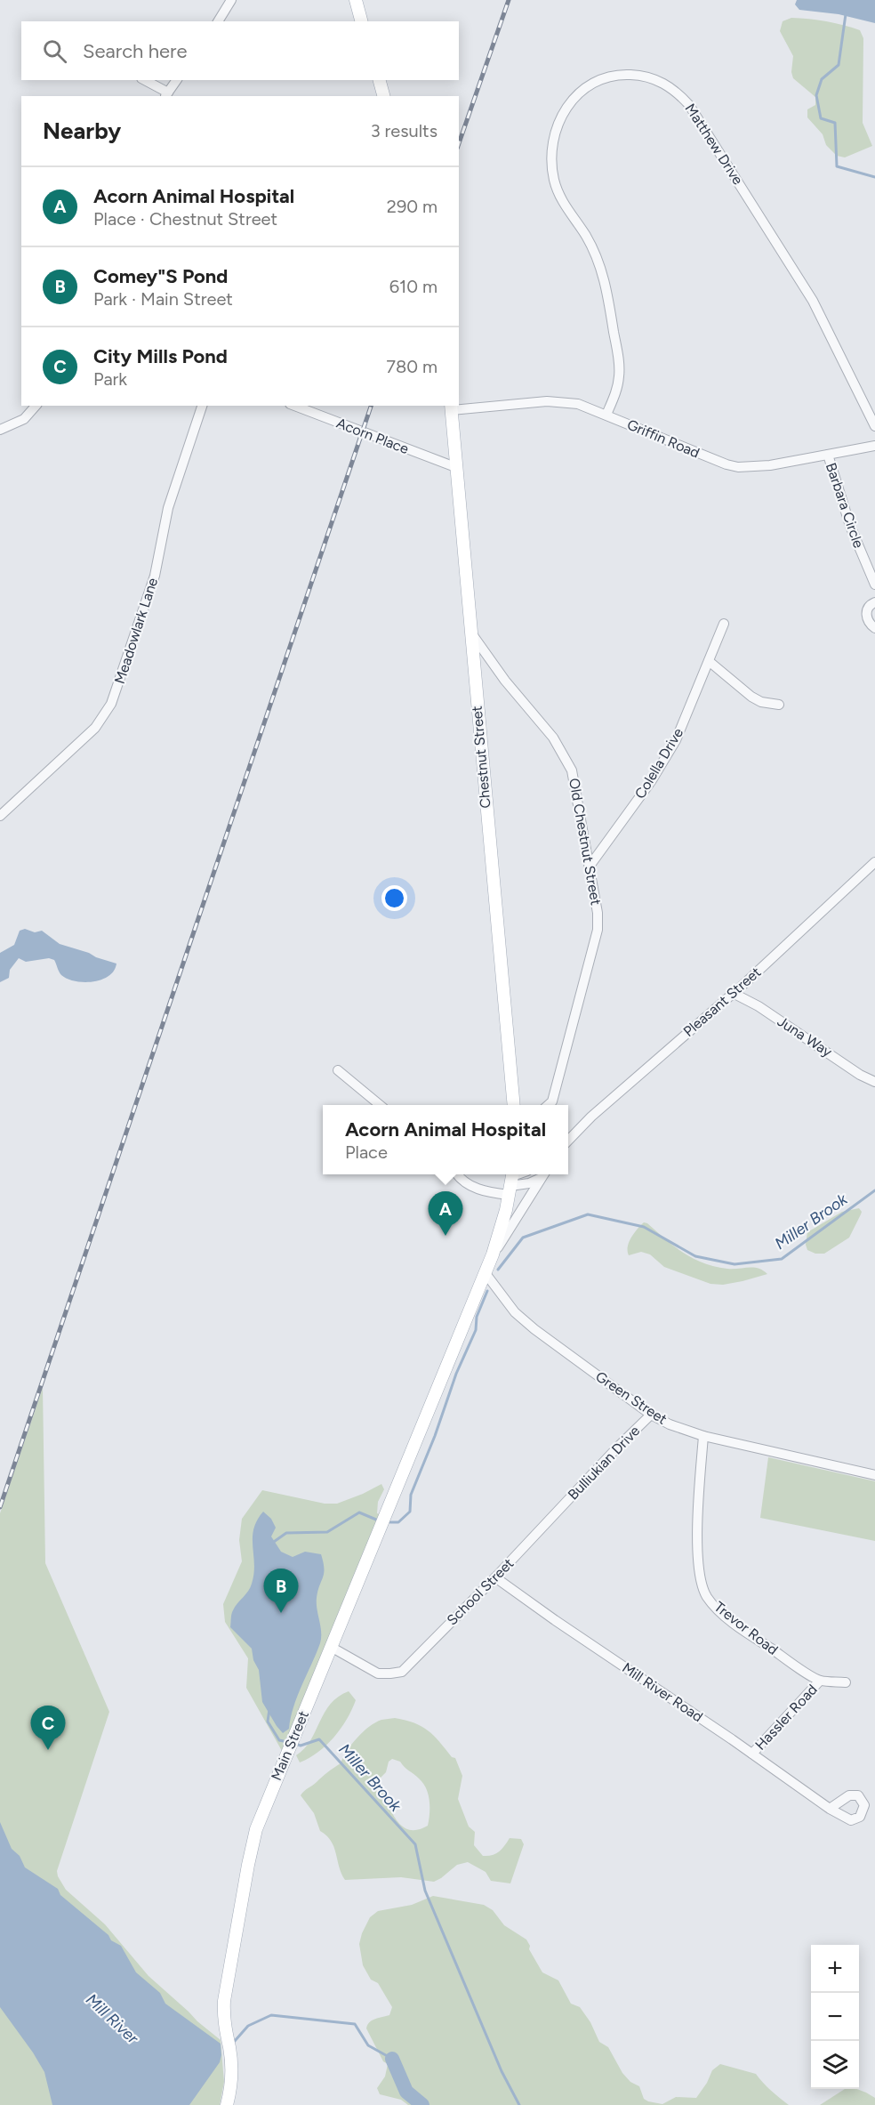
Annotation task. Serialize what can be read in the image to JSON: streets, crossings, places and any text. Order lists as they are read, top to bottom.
{
  "streets": {
    "main road": ["Chestnut Street", "Main Street"],
    "street": [
      "Matthew Drive",
      "Acorn Place",
      "Griffin Road",
      "Barbara Circle",
      "Meadowlark Lane",
      "Colella Drive",
      "Old Chestnut Street",
      "Pleasant Street",
      "Juna Way",
      "Green Street",
      "Bulliukian Drive",
      "School Street",
      "Trevor Road",
      "Mill River Road",
      "Hassler Road"
    ]
  },
  "crossings": [
    ["Matthew Drive", "Griffin Road"],
    ["Acorn Place", "Chestnut Street"],
    ["Griffin Road", "Barbara Circle"],
    ["Griffin Road", "Chestnut Street"],
    ["Chestnut Street", "Old Chestnut Street"],
    ["Colella Drive", "Old Chestnut Street"],
    ["Pleasant Street", "Juna Way"],
    ["Green Street", "Bulliukian Drive"],
    ["Green Street", "Trevor Road"],
    ["Green Street", "Main Street"],
    ["Bulliukian Drive", "School Street"],
    ["School Street", "Mill River Road"],
    ["School Street", "Main Street"],
    ["Trevor Road", "Hassler Road"],
    ["Mill River Road", "Hassler Road"]
  ],
  "water": ["Miller Brook", "Mill River"],
  "page": {
    "search": "Search here",
    "heading": ["Nearby", "3 results"],
    "list": [
      {
        "mark": "A",
        "name": "Acorn Animal Hospital",
        "note": "Place · Chestnut Street",
        "value": "290 m"
      },
      {
        "mark": "B",
        "name": "Comey\"S Pond",
        "note": "Park · Main Street",
        "value": "610 m"
      },
      {
        "mark": "C",
        "name": "City Mills Pond",
        "note": "Park",
        "value": "780 m"
      }
    ],
    "popup": ["Acorn Animal Hospital", "Place"],
    "pins": ["A", "B", "C"],
    "map_buttons": ["+", "−"]
  }
}
